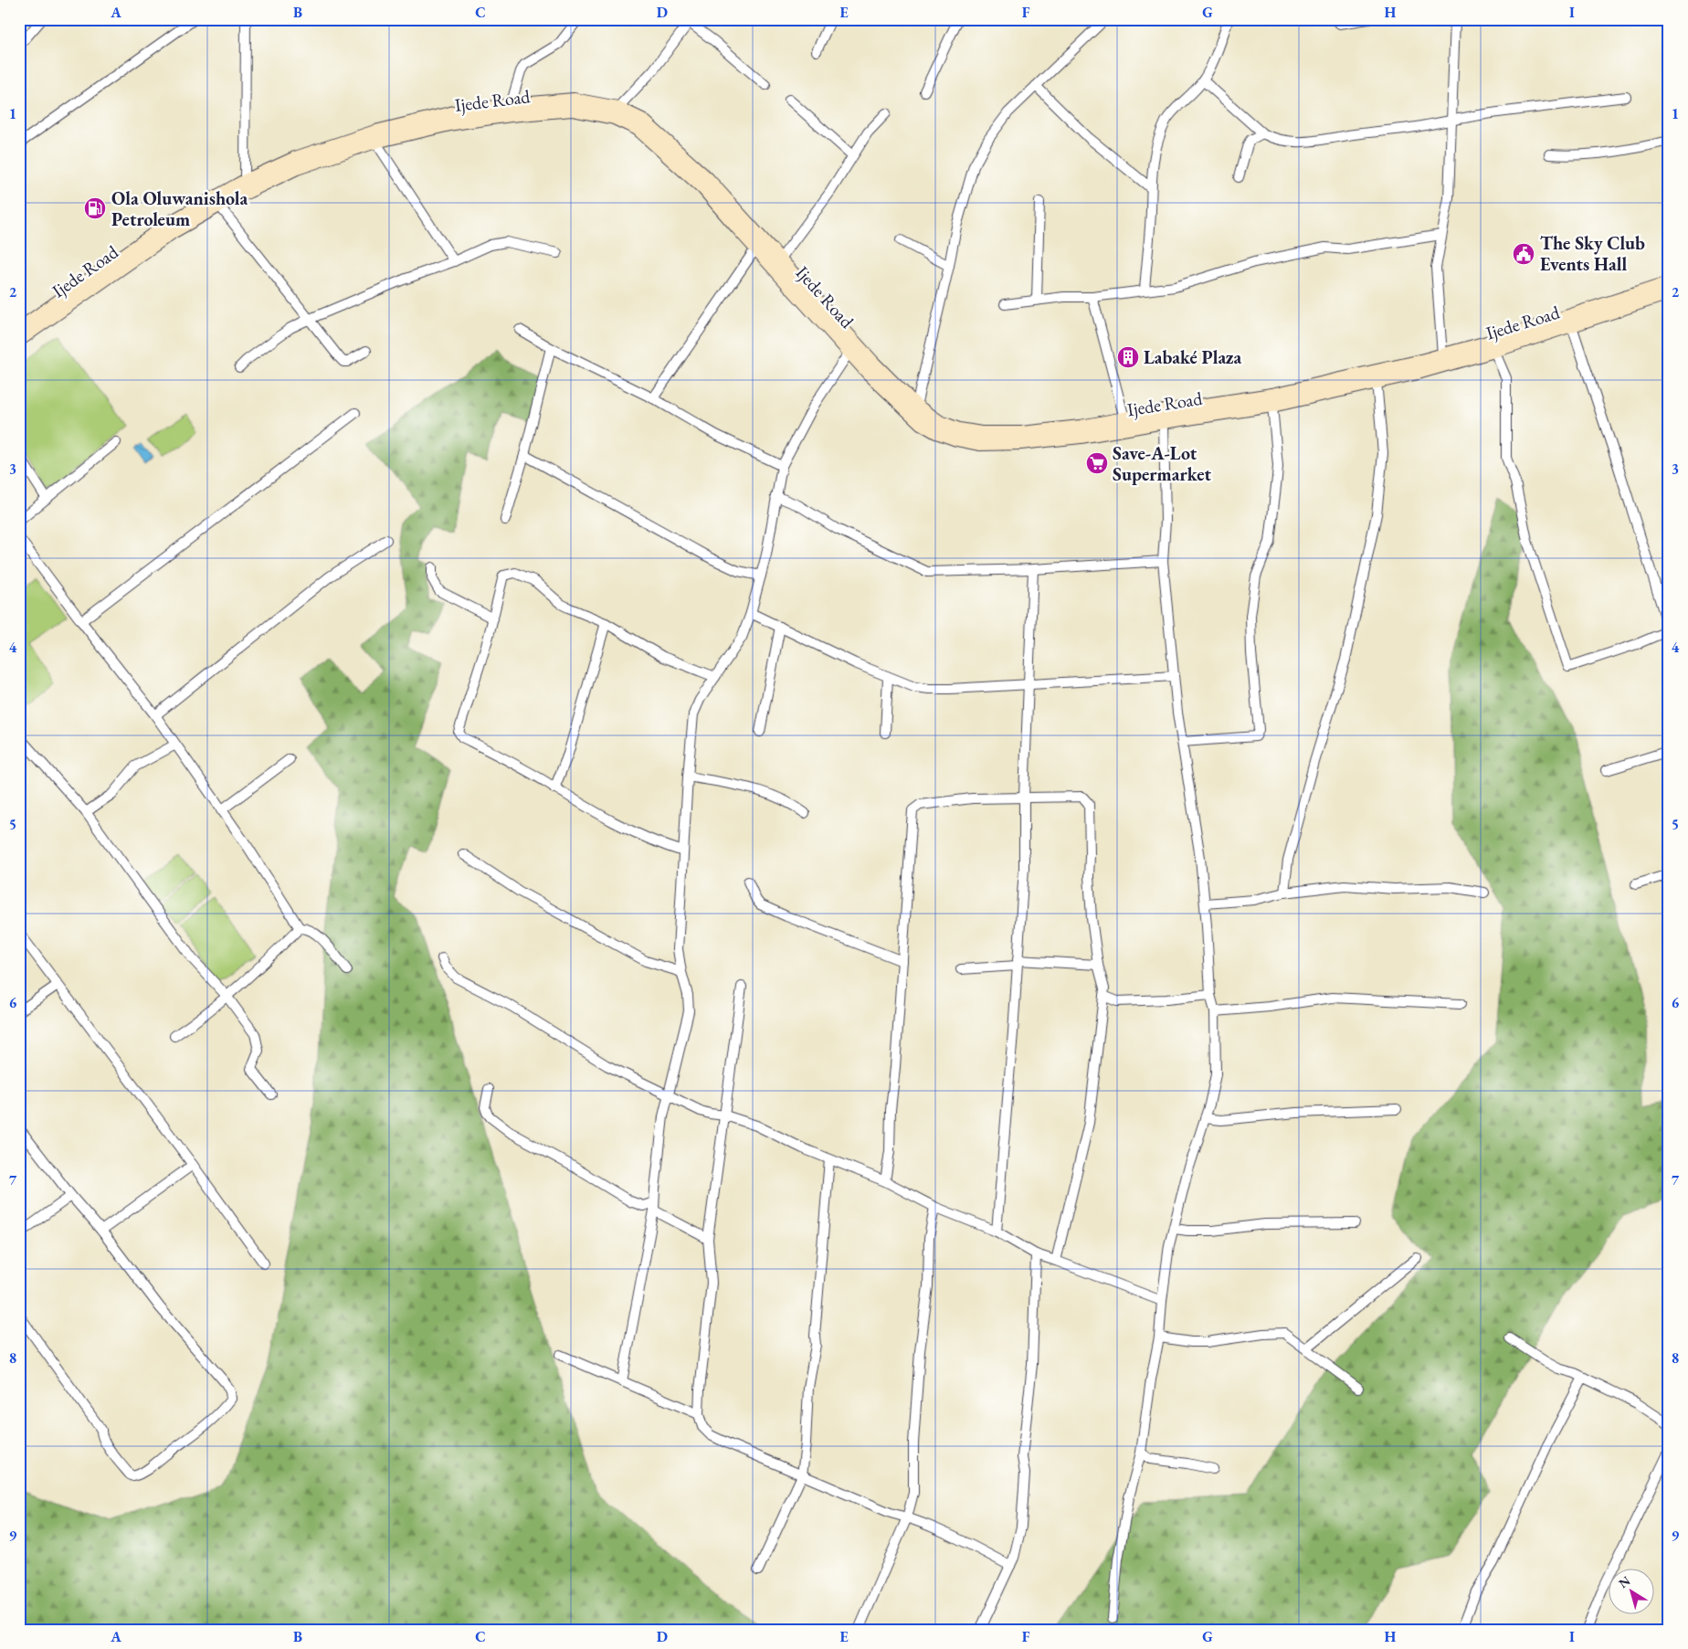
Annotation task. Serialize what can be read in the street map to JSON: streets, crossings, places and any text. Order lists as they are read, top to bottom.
{
  "streets": {
    "main road": ["Ijede Road"]
  },
  "places": {
    "fuel station": ["Ola Oluwanishola Petroleum"],
    "public building": ["The Sky Club Events Hall"],
    "building": ["Labaké Plaza"],
    "supermarket": ["Save-A-Lot Supermarket"]
  },
  "north": "top left",
  "grid": {
    "columns": [
      "A",
      "B",
      "C",
      "D",
      "E",
      "F",
      "G",
      "H",
      "I"
    ],
    "rows": [
      "1",
      "2",
      "3",
      "4",
      "5",
      "6",
      "7",
      "8",
      "9"
    ]
  }
}
